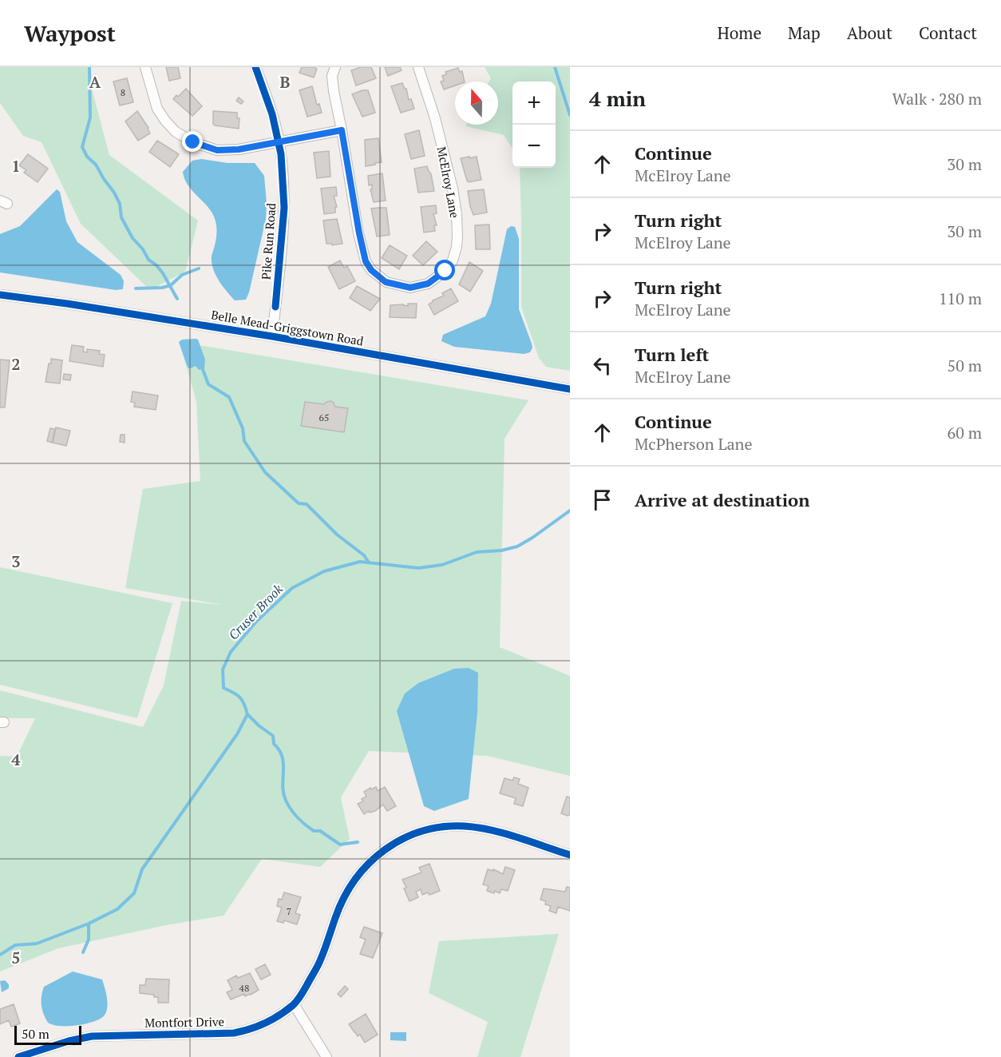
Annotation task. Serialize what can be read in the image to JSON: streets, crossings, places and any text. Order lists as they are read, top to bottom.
{
  "streets": {
    "street": [
      "McElroy Lane",
      "Pike Run Road",
      "Belle Mead-Griggstown Road",
      "Montfort Drive"
    ]
  },
  "crossings": [
    ["Pike Run Road", "Belle Mead-Griggstown Road"]
  ],
  "water": ["Cruser Brook"],
  "house_numbers": [
    "8",
    "65",
    "7",
    "48"
  ],
  "scale_bar": "50 m",
  "north": "top",
  "page": {
    "header": "Waypost",
    "nav": [
      "Home",
      "Map",
      "About",
      "Contact"
    ],
    "heading": ["4 min", "Walk · 280 m"],
    "map_buttons": ["+", "−"],
    "list": [
      ["Continue", "McElroy Lane", "30 m"],
      ["Turn right", "McElroy Lane", "30 m"],
      ["Turn right", "McElroy Lane", "110 m"],
      ["Turn left", "McElroy Lane", "50 m"],
      ["Continue", "McPherson Lane", "60 m"],
      "Arrive at destination"
    ],
    "scale": "50 m"
  },
  "grid": {
    "columns": ["A", "B"],
    "rows": [
      "1",
      "2",
      "3",
      "4",
      "5"
    ]
  }
}
